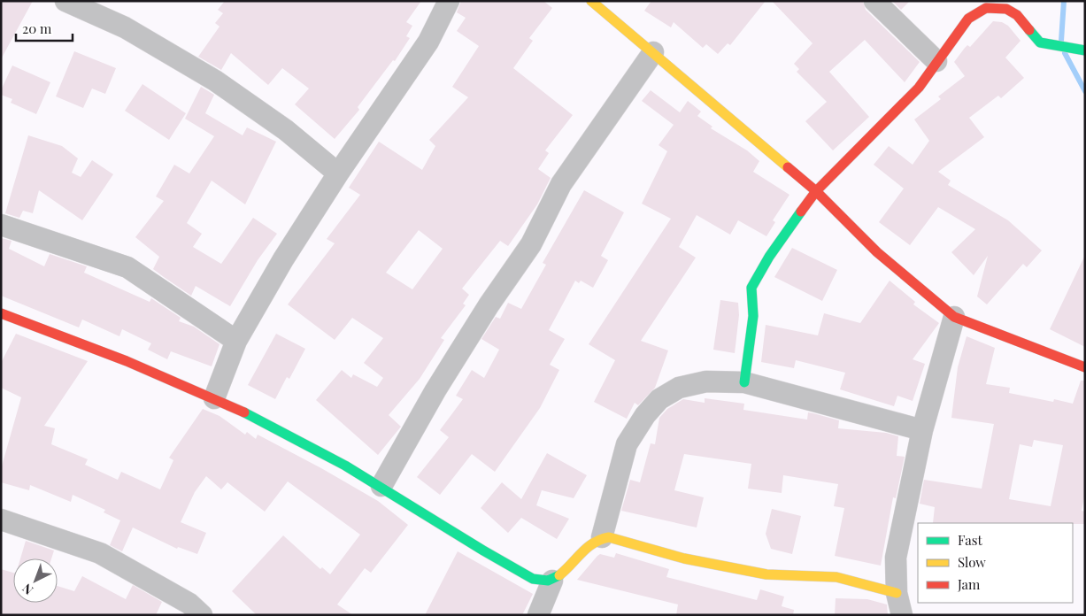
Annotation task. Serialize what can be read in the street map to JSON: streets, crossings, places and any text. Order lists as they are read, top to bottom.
{
  "legend": ["Fast", "Slow", "Jam"],
  "scale_bar": "20 m",
  "north": "bottom left"
}
